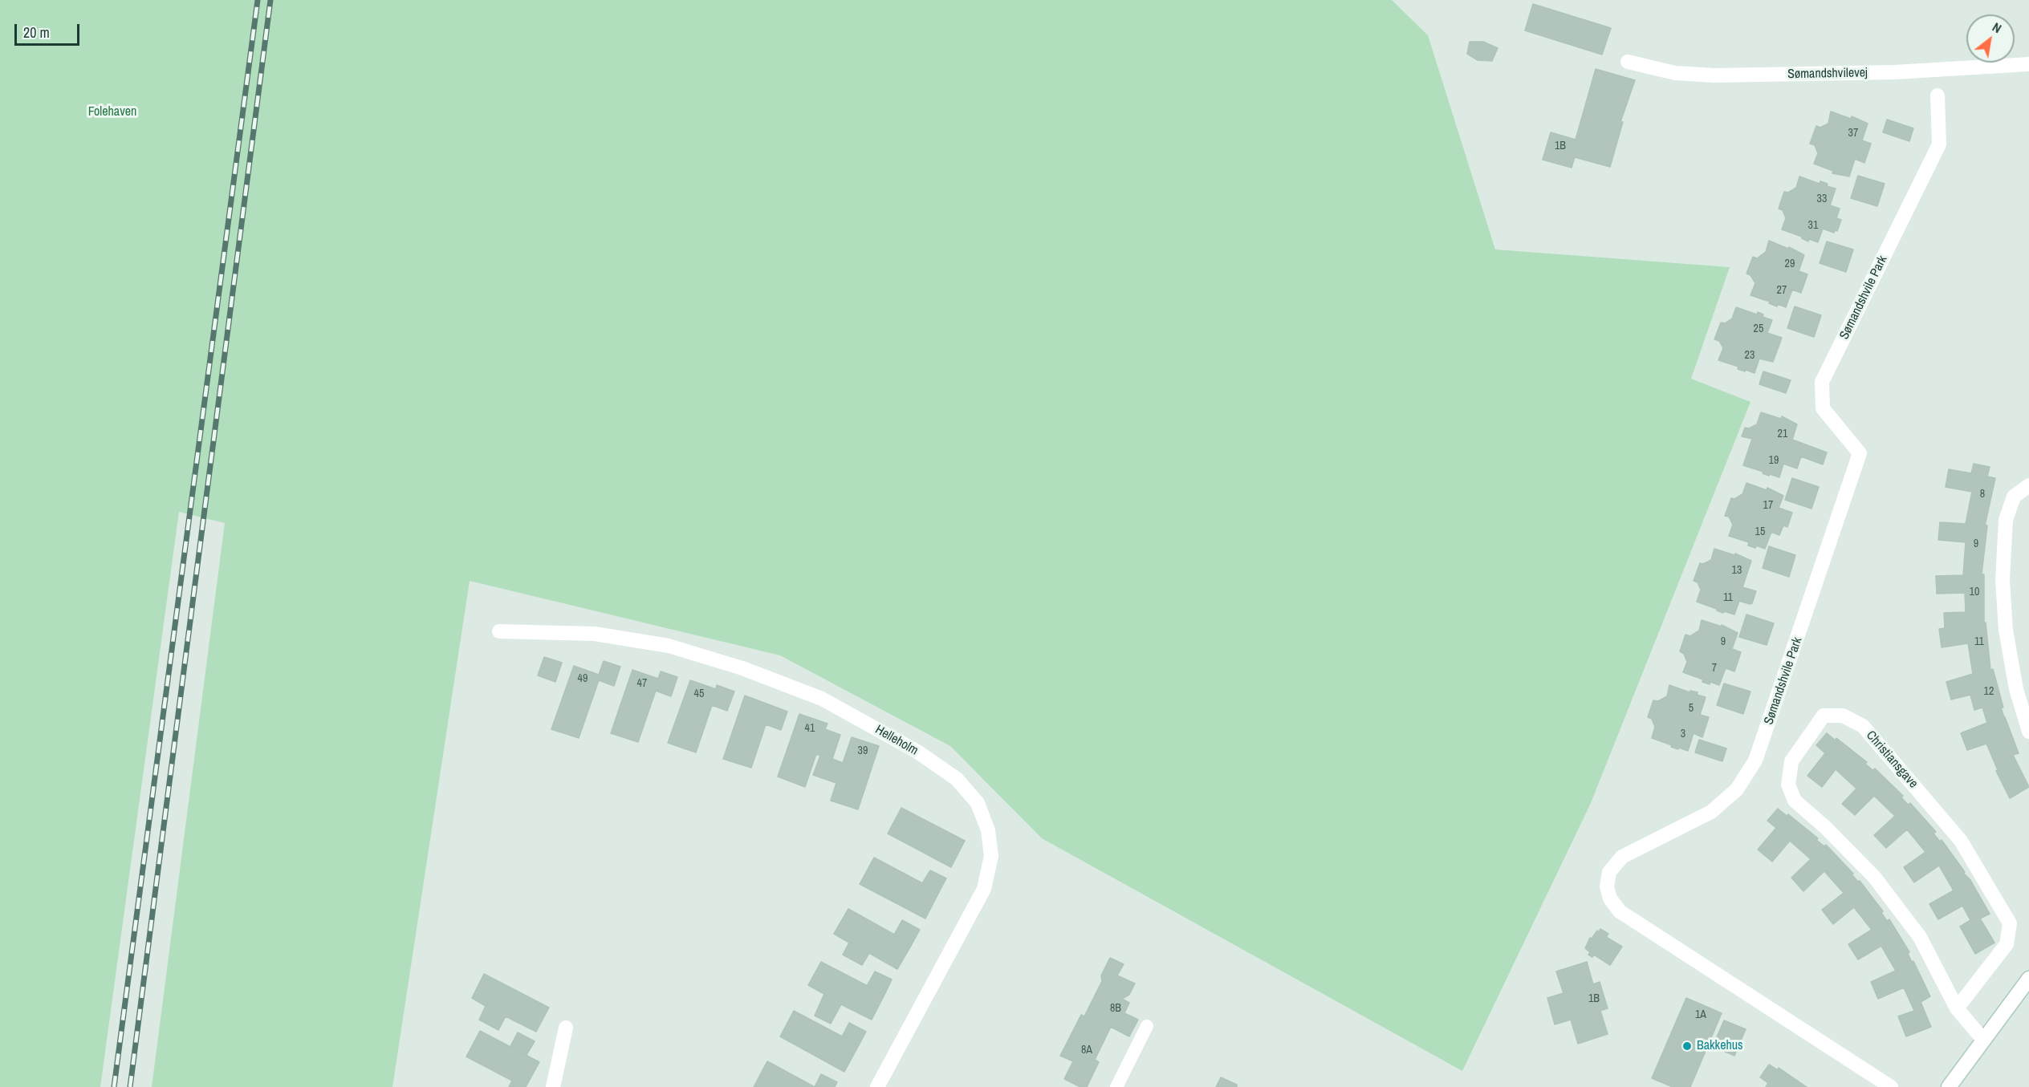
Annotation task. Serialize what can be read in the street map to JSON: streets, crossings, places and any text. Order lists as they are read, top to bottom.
{
  "streets": {
    "street": [
      "Sømandshvilevej",
      "Sømandshvile Park",
      "Helleholm",
      "Christiansgave"
    ]
  },
  "parks": ["Folehaven"],
  "places": ["Bakkehus"],
  "house_numbers": [
    "37",
    "1B",
    "33",
    "31",
    "29",
    "27",
    "25",
    "23",
    "21",
    "19",
    "8",
    "17",
    "15",
    "9",
    "13",
    "10",
    "11",
    "9",
    "11",
    "7",
    "49",
    "47",
    "12",
    "45",
    "5",
    "41",
    "3",
    "39",
    "1B",
    "8B",
    "1A",
    "8A"
  ],
  "scale_bar": "20 m",
  "north": "top right"
}
